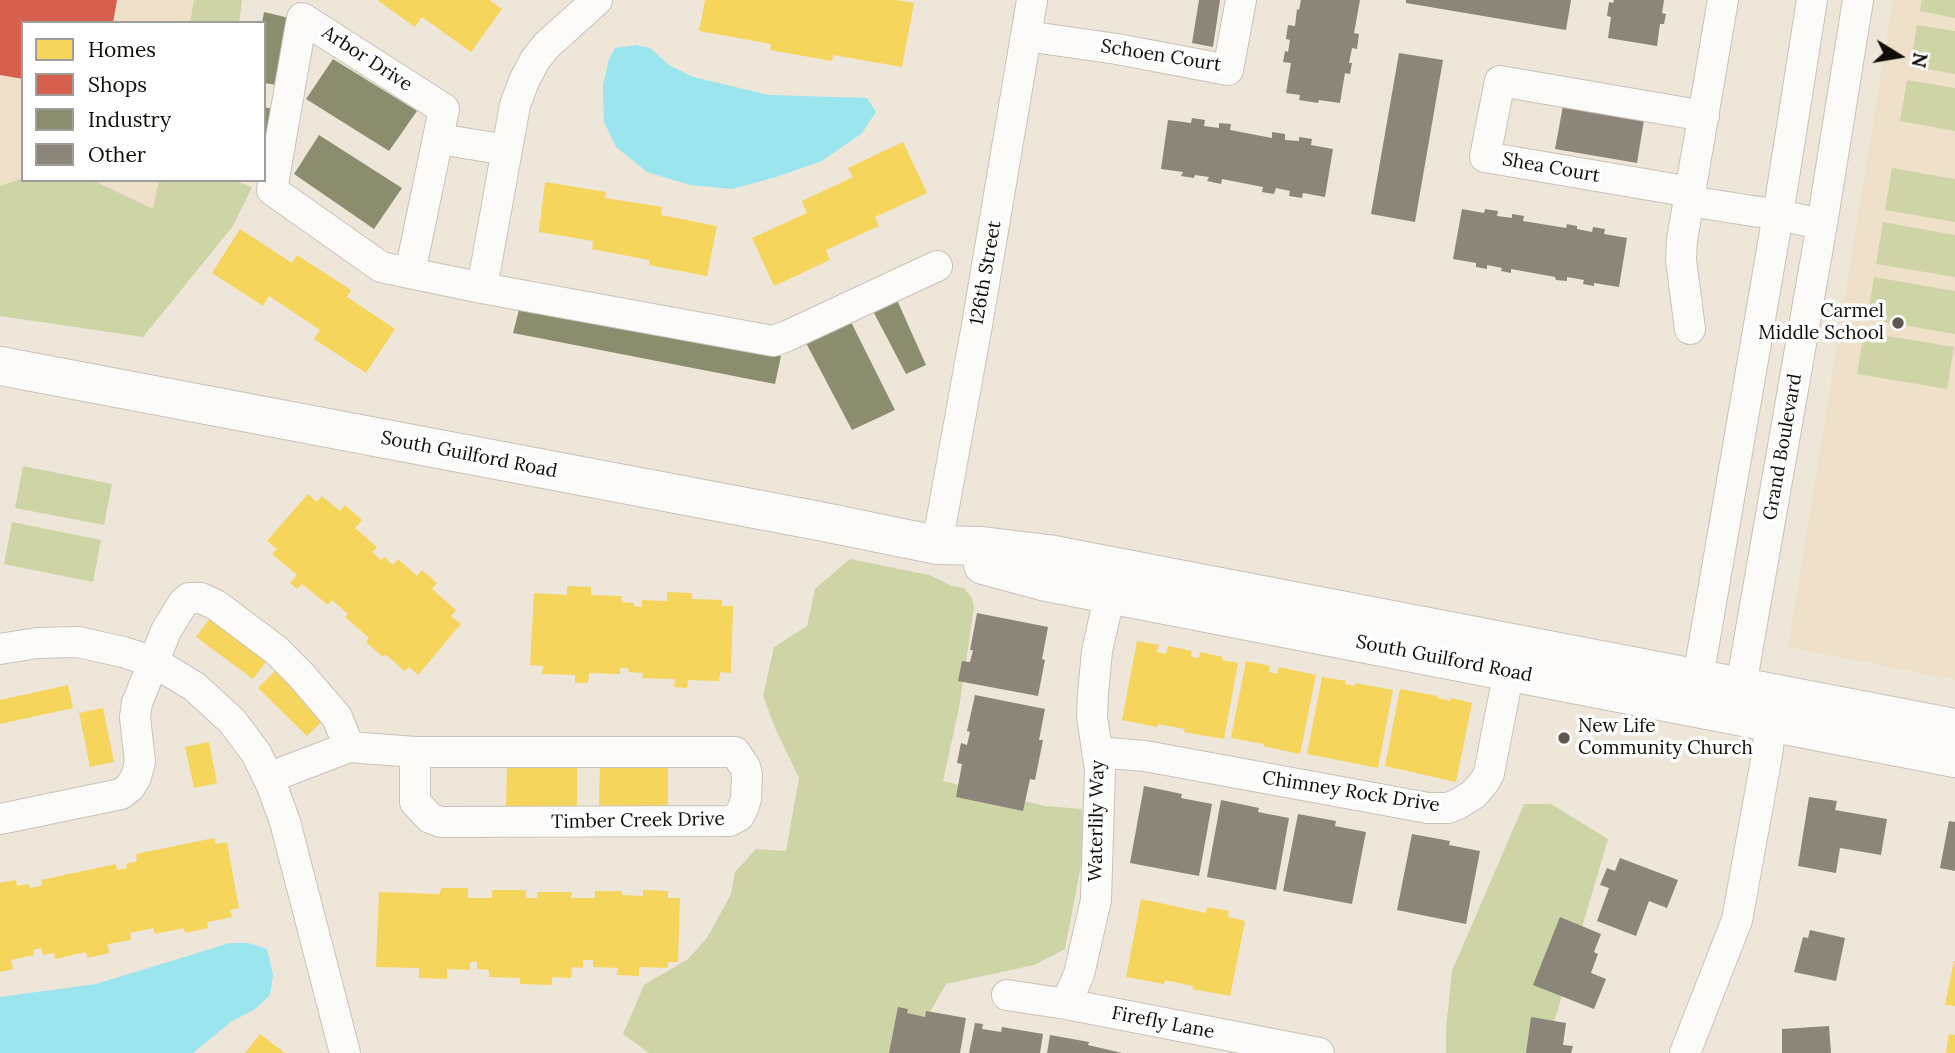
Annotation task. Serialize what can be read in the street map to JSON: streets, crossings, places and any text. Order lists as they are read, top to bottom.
{
  "streets": {
    "main road": ["South Guilford Road"],
    "street": [
      "Schoen Court",
      "Arbor Drive",
      "Shea Court",
      "126th Street",
      "Grand Boulevard",
      "Chimney Rock Drive",
      "Timber Creek Drive",
      "Waterlily Way",
      "Firefly Lane"
    ]
  },
  "crossings": [
    ["Schoen Court", "126th Street"],
    ["126th Street", "South Guilford Road"],
    ["Grand Boulevard", "South Guilford Road"],
    ["South Guilford Road", "Chimney Rock Drive"],
    ["South Guilford Road", "Waterlily Way"],
    ["Chimney Rock Drive", "Waterlily Way"],
    ["Waterlily Way", "Firefly Lane"]
  ],
  "places": ["Carmel Middle School", "New Life Community Church"],
  "legend": [
    "Homes",
    "Shops",
    "Industry",
    "Other"
  ],
  "north": "right"
}
